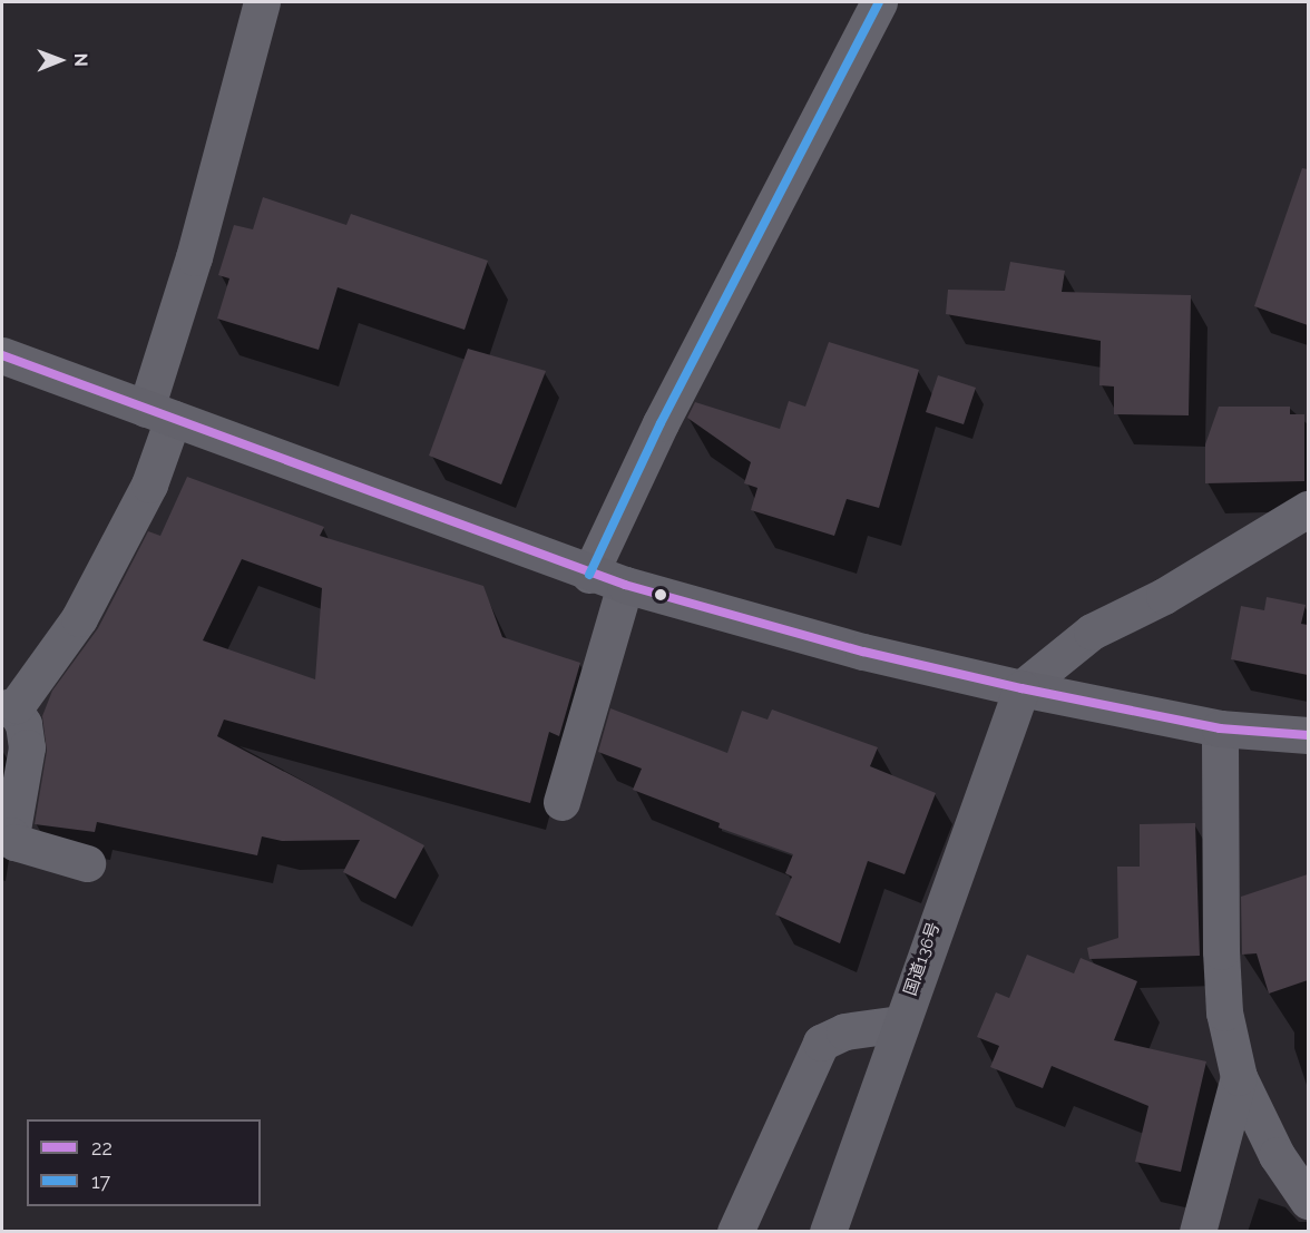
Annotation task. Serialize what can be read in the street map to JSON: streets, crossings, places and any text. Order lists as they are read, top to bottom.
{
  "streets": {
    "highway": ["国道136号"]
  },
  "lines": ["transit line 17", "transit line 22"],
  "legend": ["22", "17"],
  "north": "right"
}
